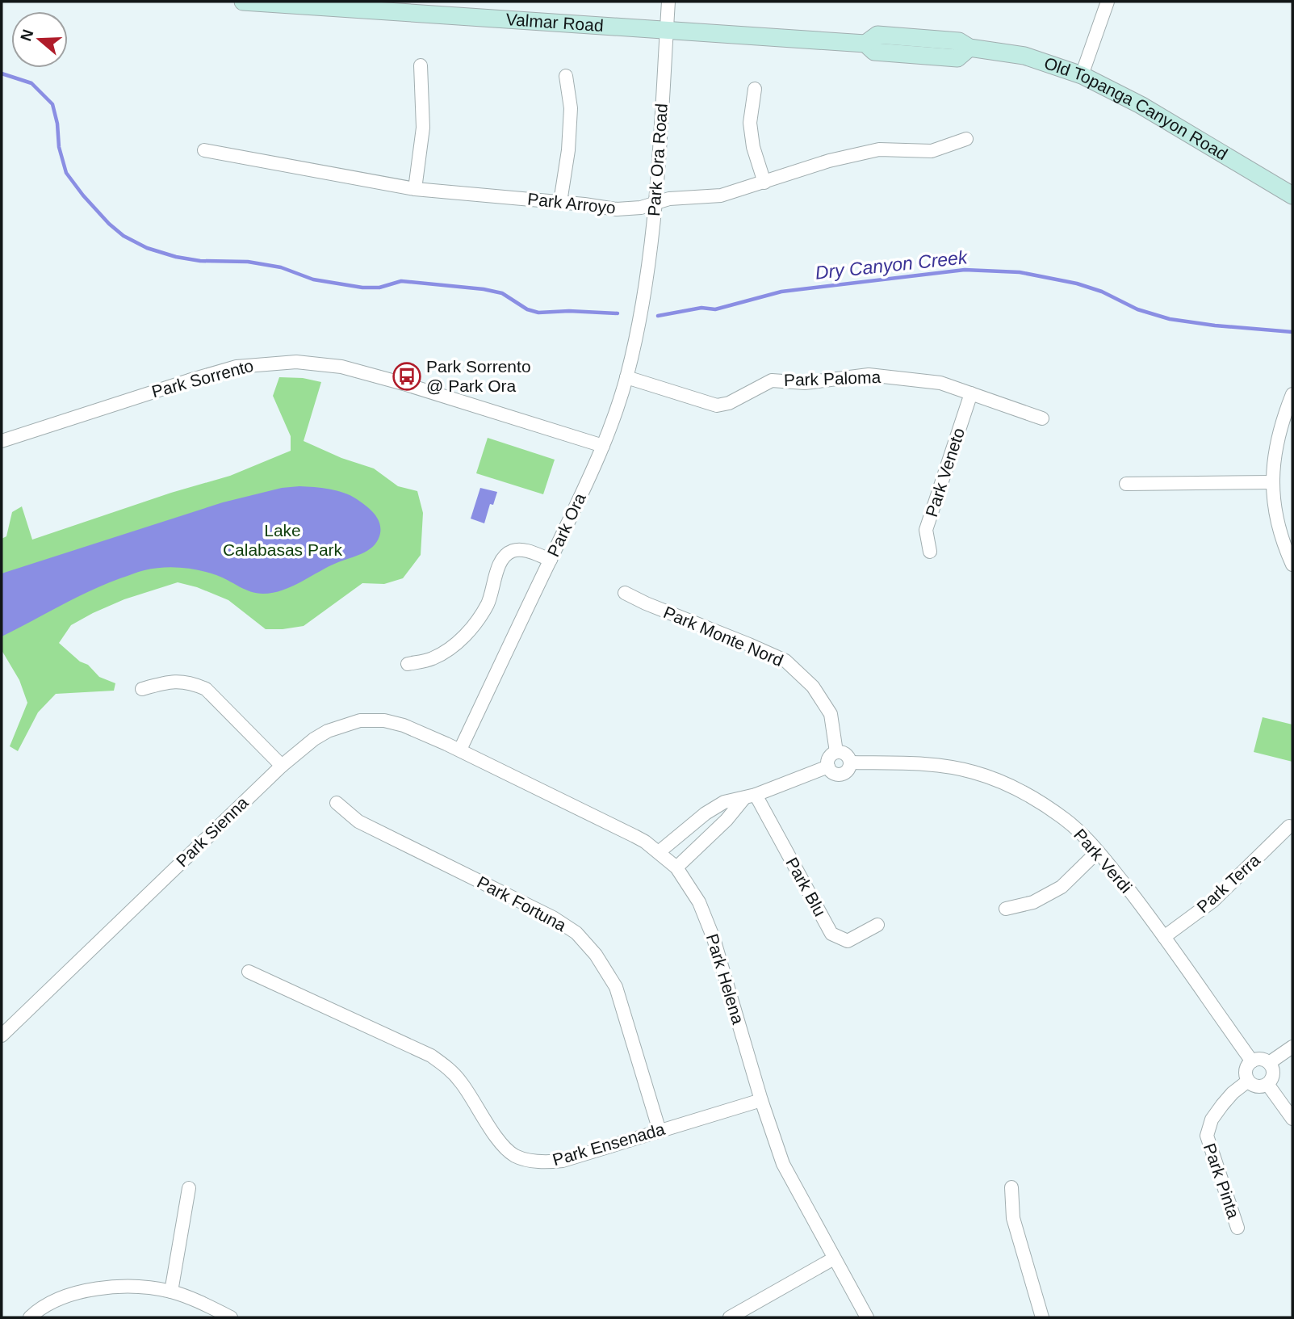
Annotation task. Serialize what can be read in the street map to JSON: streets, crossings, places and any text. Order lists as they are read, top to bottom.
{
  "streets": {
    "street": [
      "Valmar Road",
      "Old Topanga Canyon Road",
      "Park Ora Road",
      "Park Arroyo",
      "Park Sorrento",
      "Park Paloma",
      "Park Veneto",
      "Park Ora",
      "Park Monte Nord",
      "Park Sienna",
      "Park Verdi",
      "Park Terra",
      "Park Blu",
      "Park Fortuna",
      "Park Helena",
      "Park Ensenada",
      "Park Pinta"
    ]
  },
  "crossings": [
    ["Valmar Road", "Old Topanga Canyon Road"],
    ["Valmar Road", "Park Ora Road"],
    ["Park Ora Road", "Park Arroyo"],
    ["Park Ora Road", "Park Ora"],
    ["Park Sorrento", "Park Ora"],
    ["Park Paloma", "Park Veneto"],
    ["Park Paloma", "Park Ora"],
    ["Park Ora", "Park Sienna"],
    ["Park Ora", "Park Helena"],
    ["Park Monte Nord", "Park Verdi"],
    ["Park Sienna", "Park Helena"],
    ["Park Verdi", "Park Terra"],
    ["Park Verdi", "Park Blu"],
    ["Park Verdi", "Park Helena"],
    ["Park Verdi", "Park Pinta"],
    ["Park Fortuna", "Park Ensenada"],
    ["Park Helena", "Park Ensenada"]
  ],
  "water": ["Dry Canyon Creek"],
  "parks": ["Lake Calabasas Park"],
  "places": {
    "bus stop": ["Park Sorrento @ Park Ora"]
  },
  "north": "left"
}
